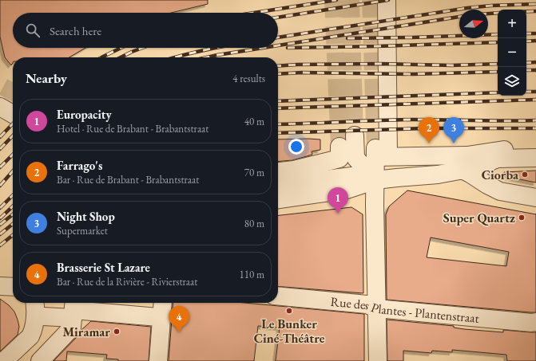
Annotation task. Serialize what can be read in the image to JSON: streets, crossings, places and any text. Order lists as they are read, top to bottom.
{
  "streets": {
    "street": ["Rue des Plantes - Plantenstraat"]
  },
  "places": [
    "Ciorba",
    "Super Quartz",
    "Le Bunker Ciné-Théâtre",
    "Miramar"
  ],
  "north": "right",
  "page": {
    "map_buttons": ["+", "−"],
    "search": "Search here",
    "heading": ["Nearby", "4 results"],
    "list": [
      {
        "mark": "1",
        "name": "Europacity",
        "note": "Hotel · Rue de Brabant - Brabantstraat",
        "value": "40 m"
      },
      {
        "mark": "2",
        "name": "Farrago's",
        "note": "Bar · Rue de Brabant - Brabantstraat",
        "value": "70 m"
      },
      {
        "mark": "3",
        "name": "Night Shop",
        "note": "Supermarket",
        "value": "80 m"
      },
      {
        "mark": "4",
        "name": "Brasserie St Lazare",
        "note": "Bar · Rue de la Rivière - Rivierstraat",
        "value": "110 m"
      }
    ],
    "pins": [
      "2",
      "3",
      "1",
      "4"
    ]
  }
}
